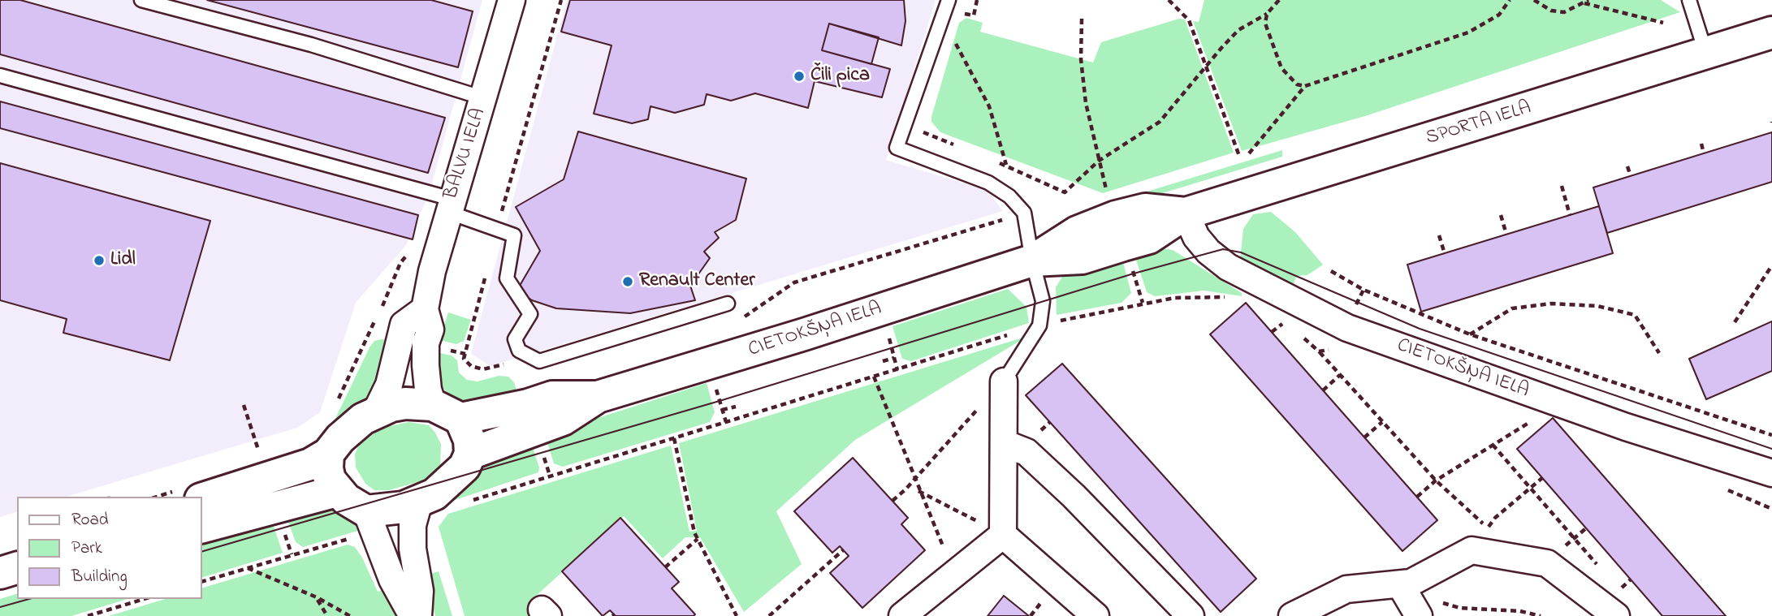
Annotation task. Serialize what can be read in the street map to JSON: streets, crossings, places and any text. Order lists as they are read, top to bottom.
{
  "streets": {
    "street": ["SPORTA IELA", "BALVU IELA", "CIETOKŠŅA IELA"]
  },
  "crossings": [
    ["SPORTA IELA", "CIETOKŠŅA IELA"],
    ["BALVU IELA", "CIETOKŠŅA IELA"]
  ],
  "places": ["Čili pica", "Lidl", "Renault Center"],
  "legend": ["Road", "Park", "Building"]
}
